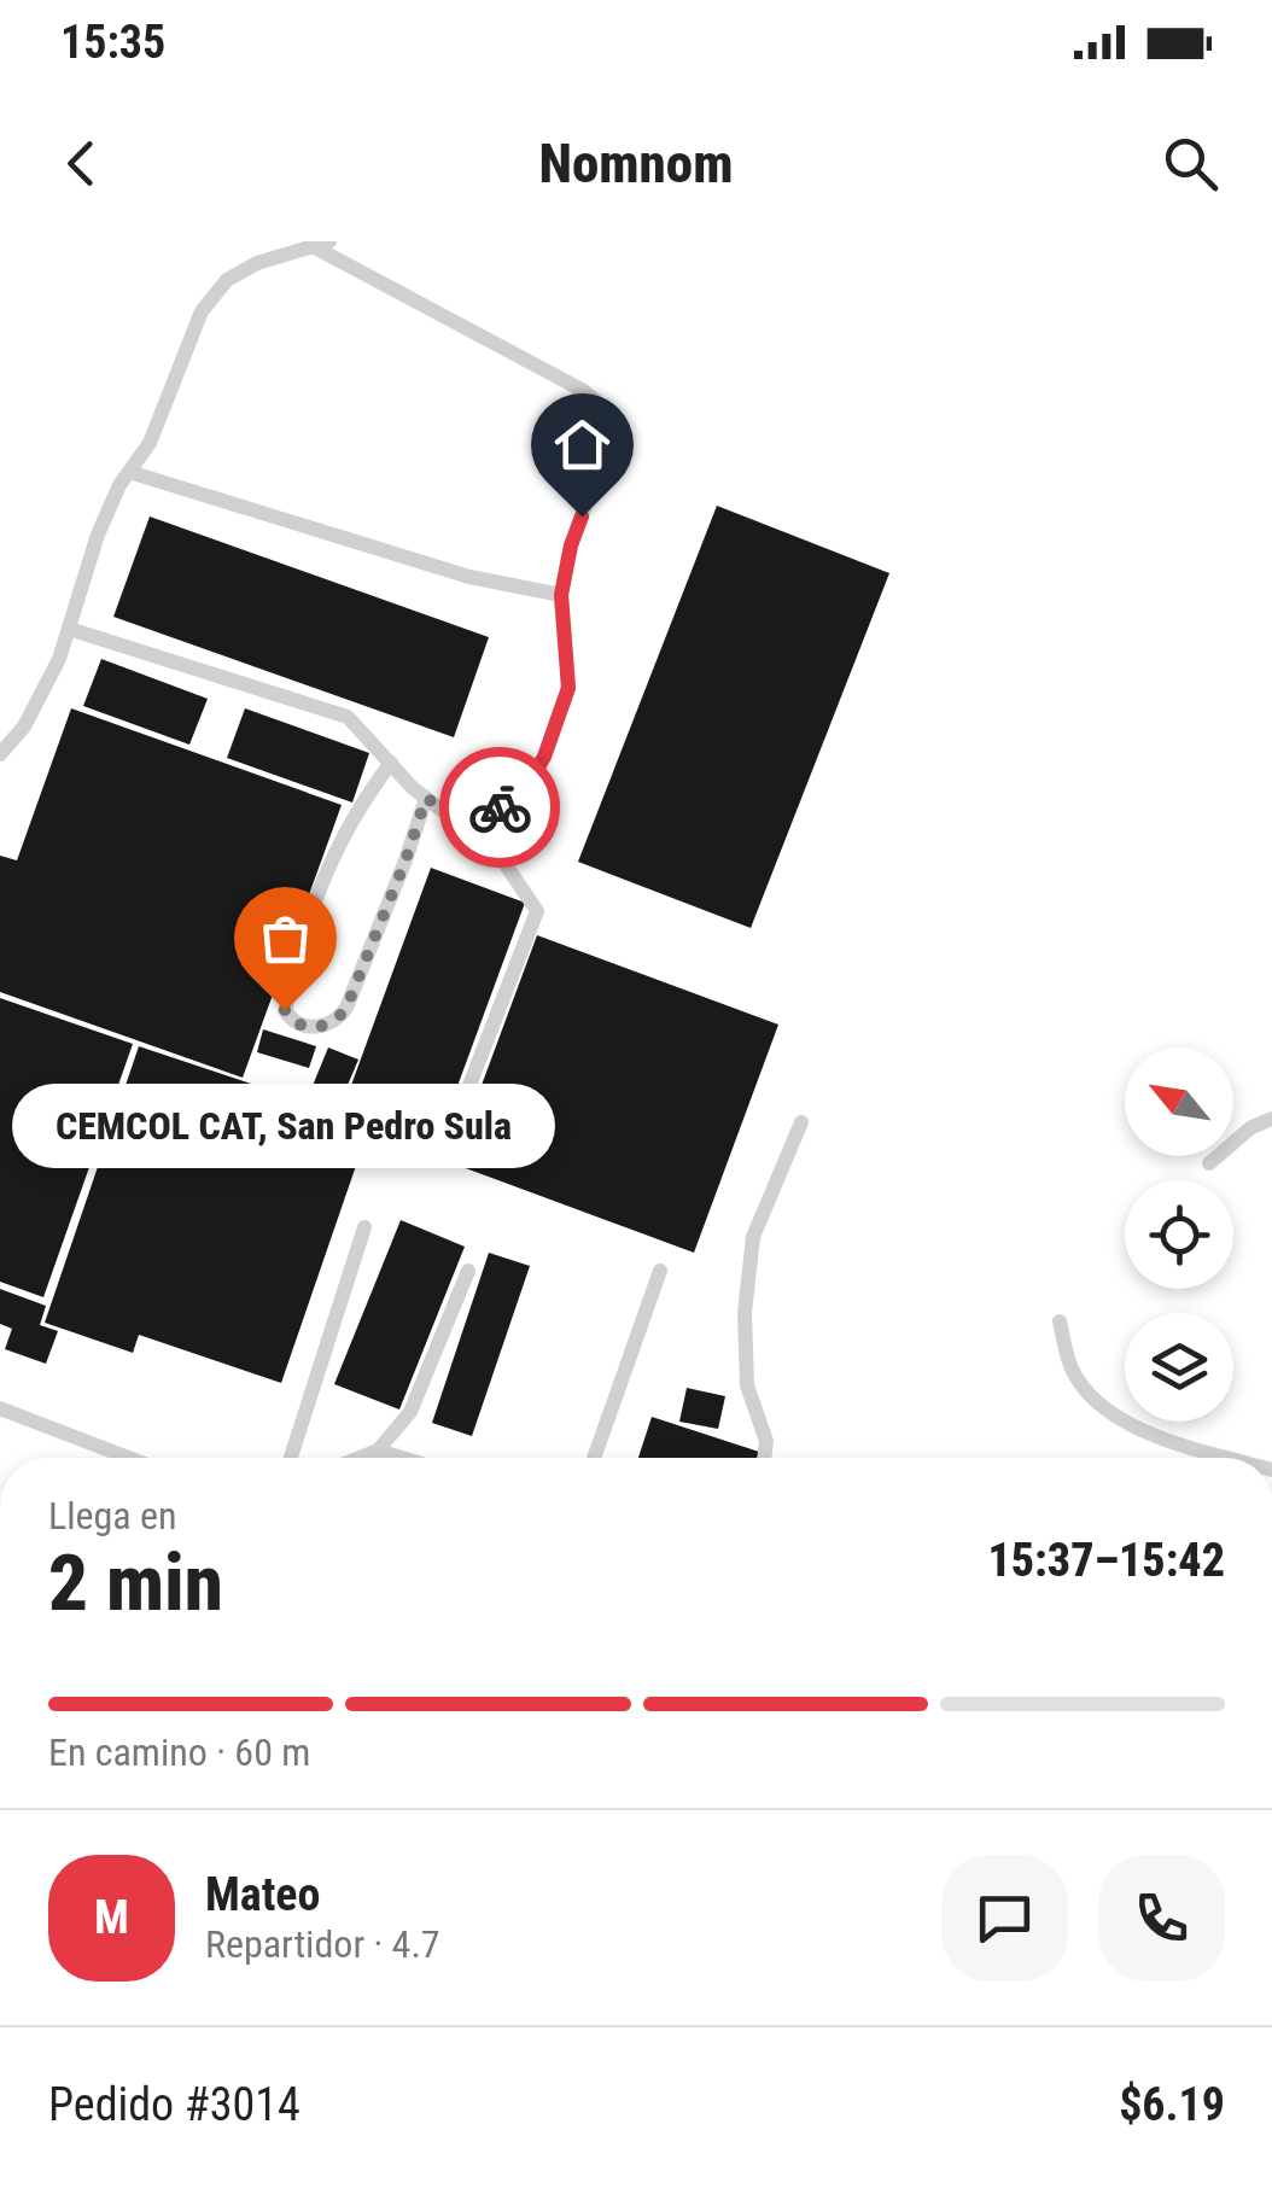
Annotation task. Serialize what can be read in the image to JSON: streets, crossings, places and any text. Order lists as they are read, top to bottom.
{
  "places": ["CEMCOL CAT, San Pedro Sula"],
  "north": "top left",
  "page": {
    "status": "15:35",
    "header": "Nomnom",
    "bubble": "CEMCOL CAT, San Pedro Sula",
    "heading": ["2 min", "Llega en", "15:37–15:42"],
    "panel": [
      "Mateo",
      "Repartidor · 4.7",
      "Pedido #3014",
      "$6.19"
    ],
    "bar": "En camino · 60 m",
    "round": "M"
  }
}
